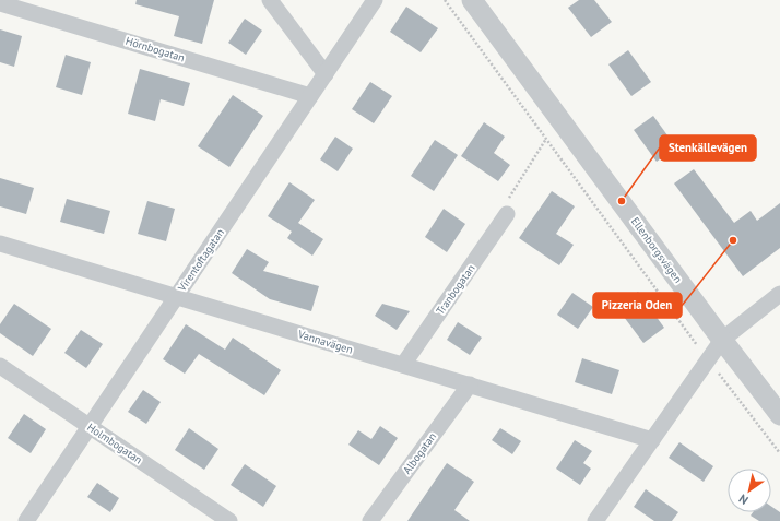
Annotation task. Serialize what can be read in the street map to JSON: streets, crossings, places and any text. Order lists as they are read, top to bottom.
{
  "streets": {
    "street": [
      "Hörnbogatan",
      "Ellenborgsvägen",
      "Virentoftagatan",
      "Tranbogatan",
      "Vannavägen",
      "Holmbogatan",
      "Albogatan"
    ]
  },
  "crossings": [
    ["Hörnbogatan", "Virentoftagatan"],
    ["Virentoftagatan", "Vannavägen"],
    ["Virentoftagatan", "Holmbogatan"],
    ["Tranbogatan", "Vannavägen"],
    ["Vannavägen", "Albogatan"]
  ],
  "places": ["Stenkällevägen", "Pizzeria Oden"],
  "north": "bottom left"
}
